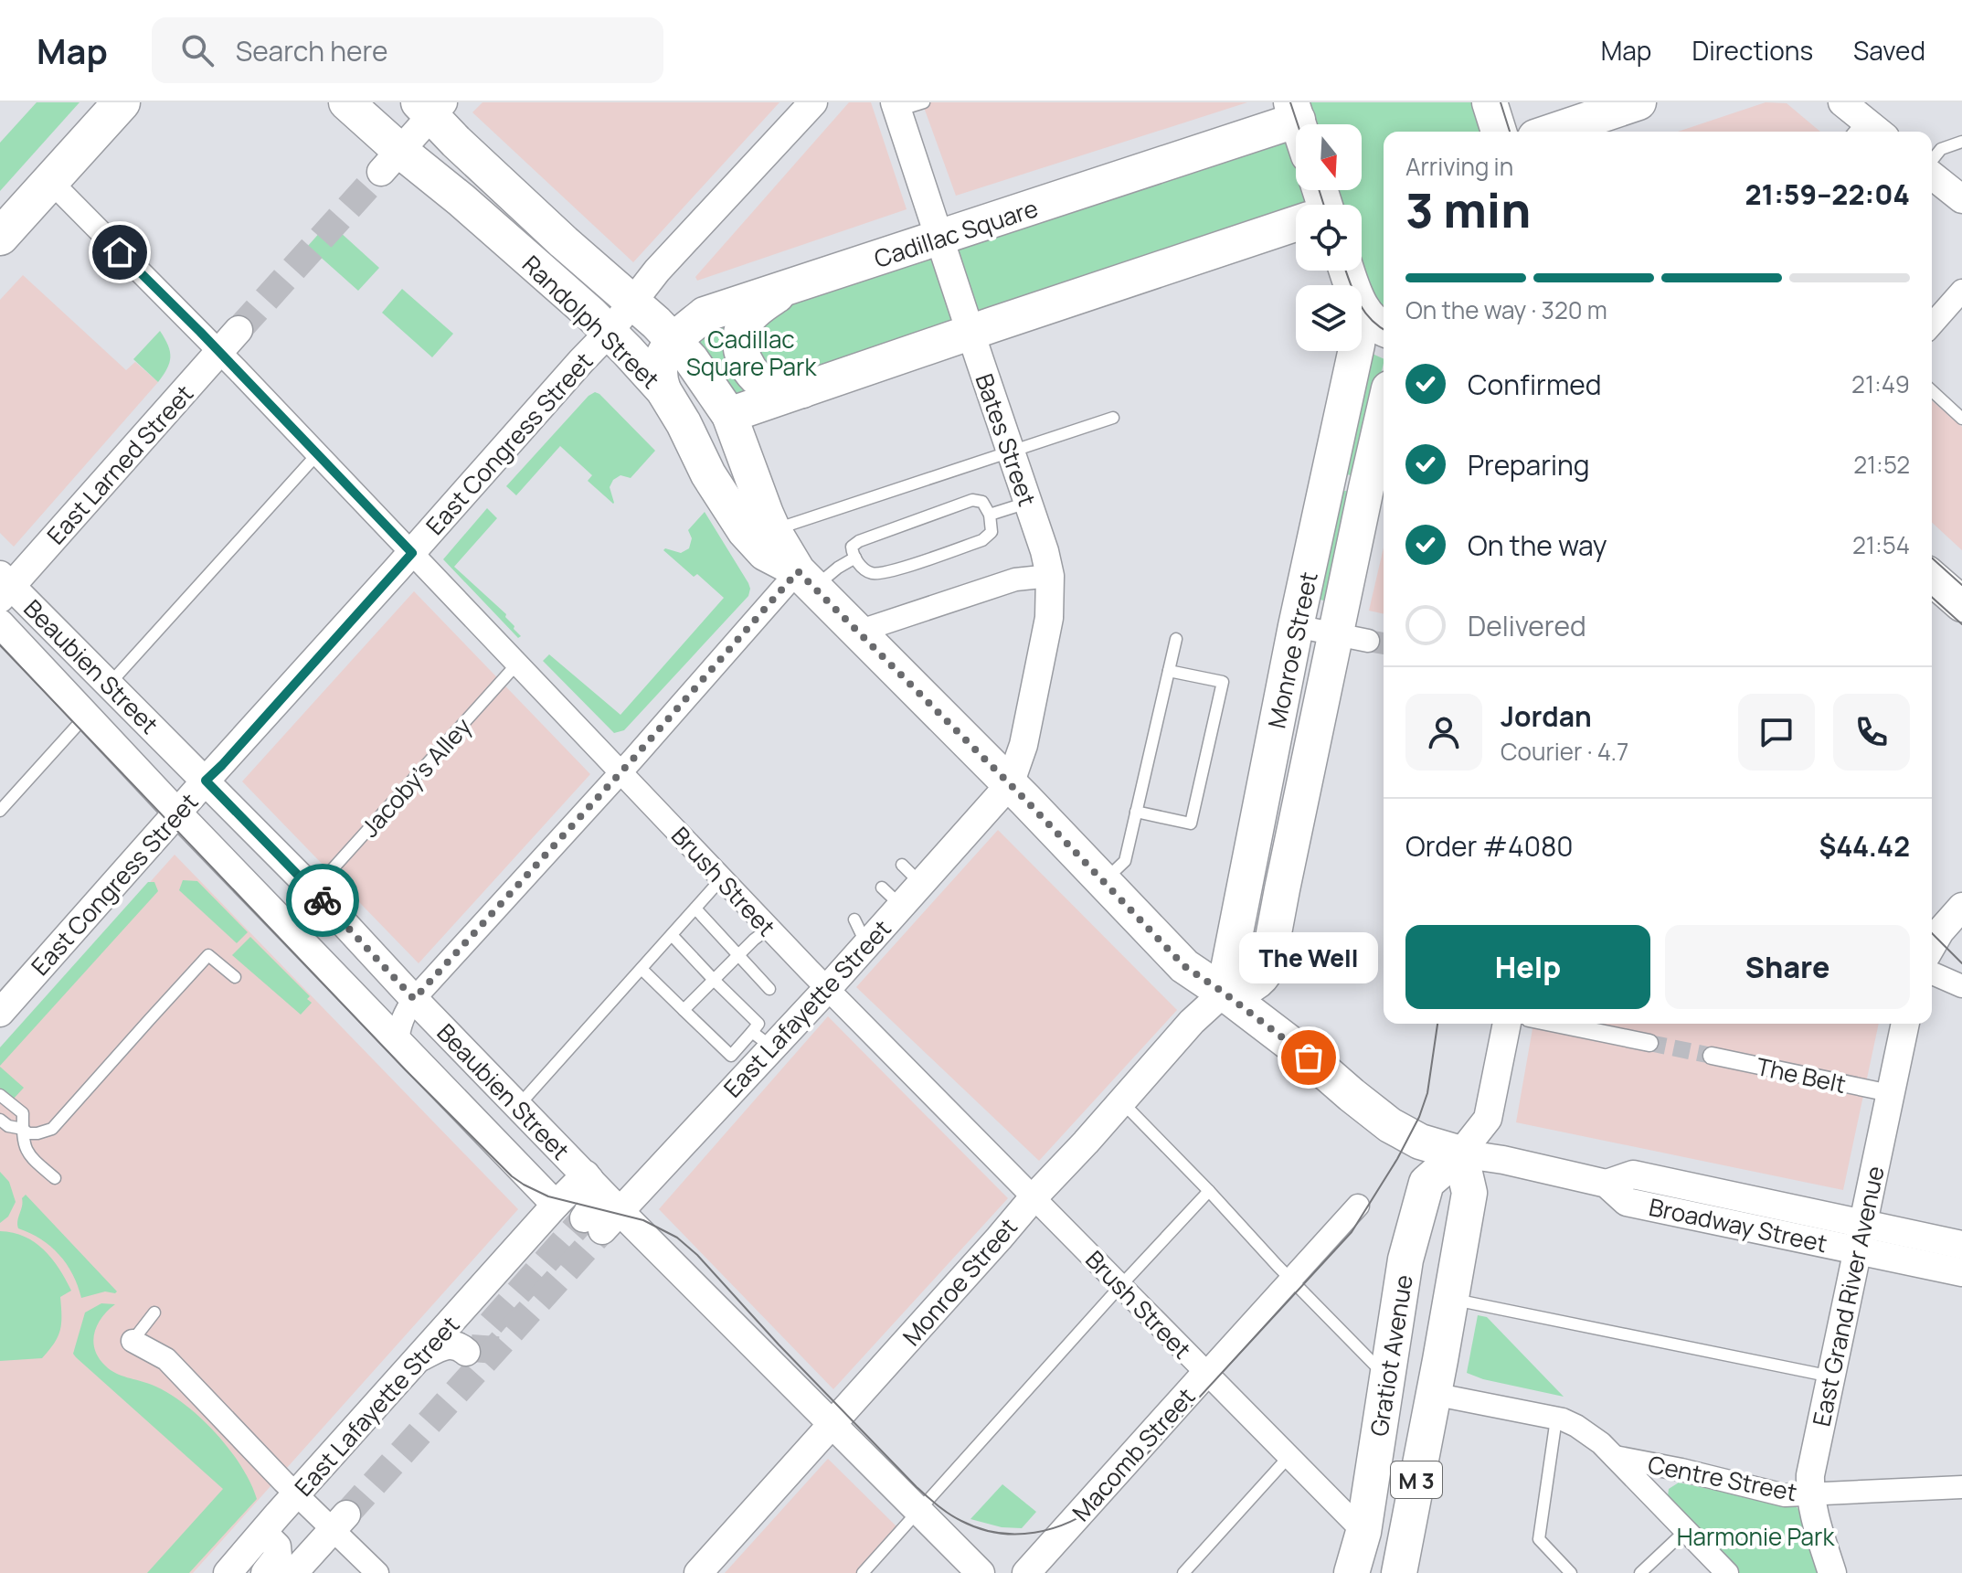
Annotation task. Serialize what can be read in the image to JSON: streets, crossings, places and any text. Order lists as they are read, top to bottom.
{
  "streets": {
    "main road": [
      "Cadillac Square",
      "Randolph Street",
      "Monroe Street",
      "Gratiot Avenue",
      "M 3"
    ],
    "street": [
      "Bates Street",
      "East Congress Street",
      "East Larned Street",
      "Beaubien Street",
      "Brush Street",
      "East Lafayette Street",
      "The Belt",
      "Broadway Street",
      "East Grand River Avenue",
      "Macomb Street",
      "Centre Street"
    ],
    "lane": ["Jacoby's Alley"]
  },
  "crossings": [
    ["Cadillac Square", "Randolph Street"],
    ["Cadillac Square", "Bates Street"],
    ["Randolph Street", "Bates Street"],
    ["Randolph Street", "East Congress Street"],
    ["Randolph Street", "Monroe Street"],
    ["Randolph Street", "East Lafayette Street"],
    ["Randolph Street", "Broadway Street"],
    ["Randolph Street", "Gratiot Avenue"],
    ["Bates Street", "East Lafayette Street"],
    ["East Congress Street", "Beaubien Street"],
    ["East Congress Street", "Brush Street"],
    ["East Larned Street", "Beaubien Street"],
    ["East Larned Street", "Brush Street"],
    ["Monroe Street", "Brush Street"],
    ["Beaubien Street", "Jacoby's Alley"],
    ["Beaubien Street", "East Lafayette Street"],
    ["Jacoby's Alley", "Brush Street"],
    ["Brush Street", "East Lafayette Street"],
    ["Brush Street", "Gratiot Avenue"],
    ["Brush Street", "Macomb Street"],
    ["The Belt", "East Grand River Avenue"],
    ["Broadway Street", "East Grand River Avenue"],
    ["Broadway Street", "Gratiot Avenue"],
    ["East Grand River Avenue", "Centre Street"]
  ],
  "parks": ["Cadillac Square Park", "Harmonie Park"],
  "places": ["The Well"],
  "north": "bottom",
  "page": {
    "header": "Map",
    "search": "Search here",
    "nav": ["Map", "Directions", "Saved"],
    "heading": ["3 min", "Arriving in", "21:59–22:04"],
    "panel": [
      "Jordan",
      "Courier · 4.7",
      "Order #4080",
      "$44.42"
    ],
    "bar": "On the way · 320 m",
    "list": [
      ["Confirmed", "21:49"],
      ["Preparing", "21:52"],
      ["On the way", "21:54"],
      "Delivered"
    ],
    "buttons": ["Help", "Share"],
    "bubble": "The Well"
  }
}
